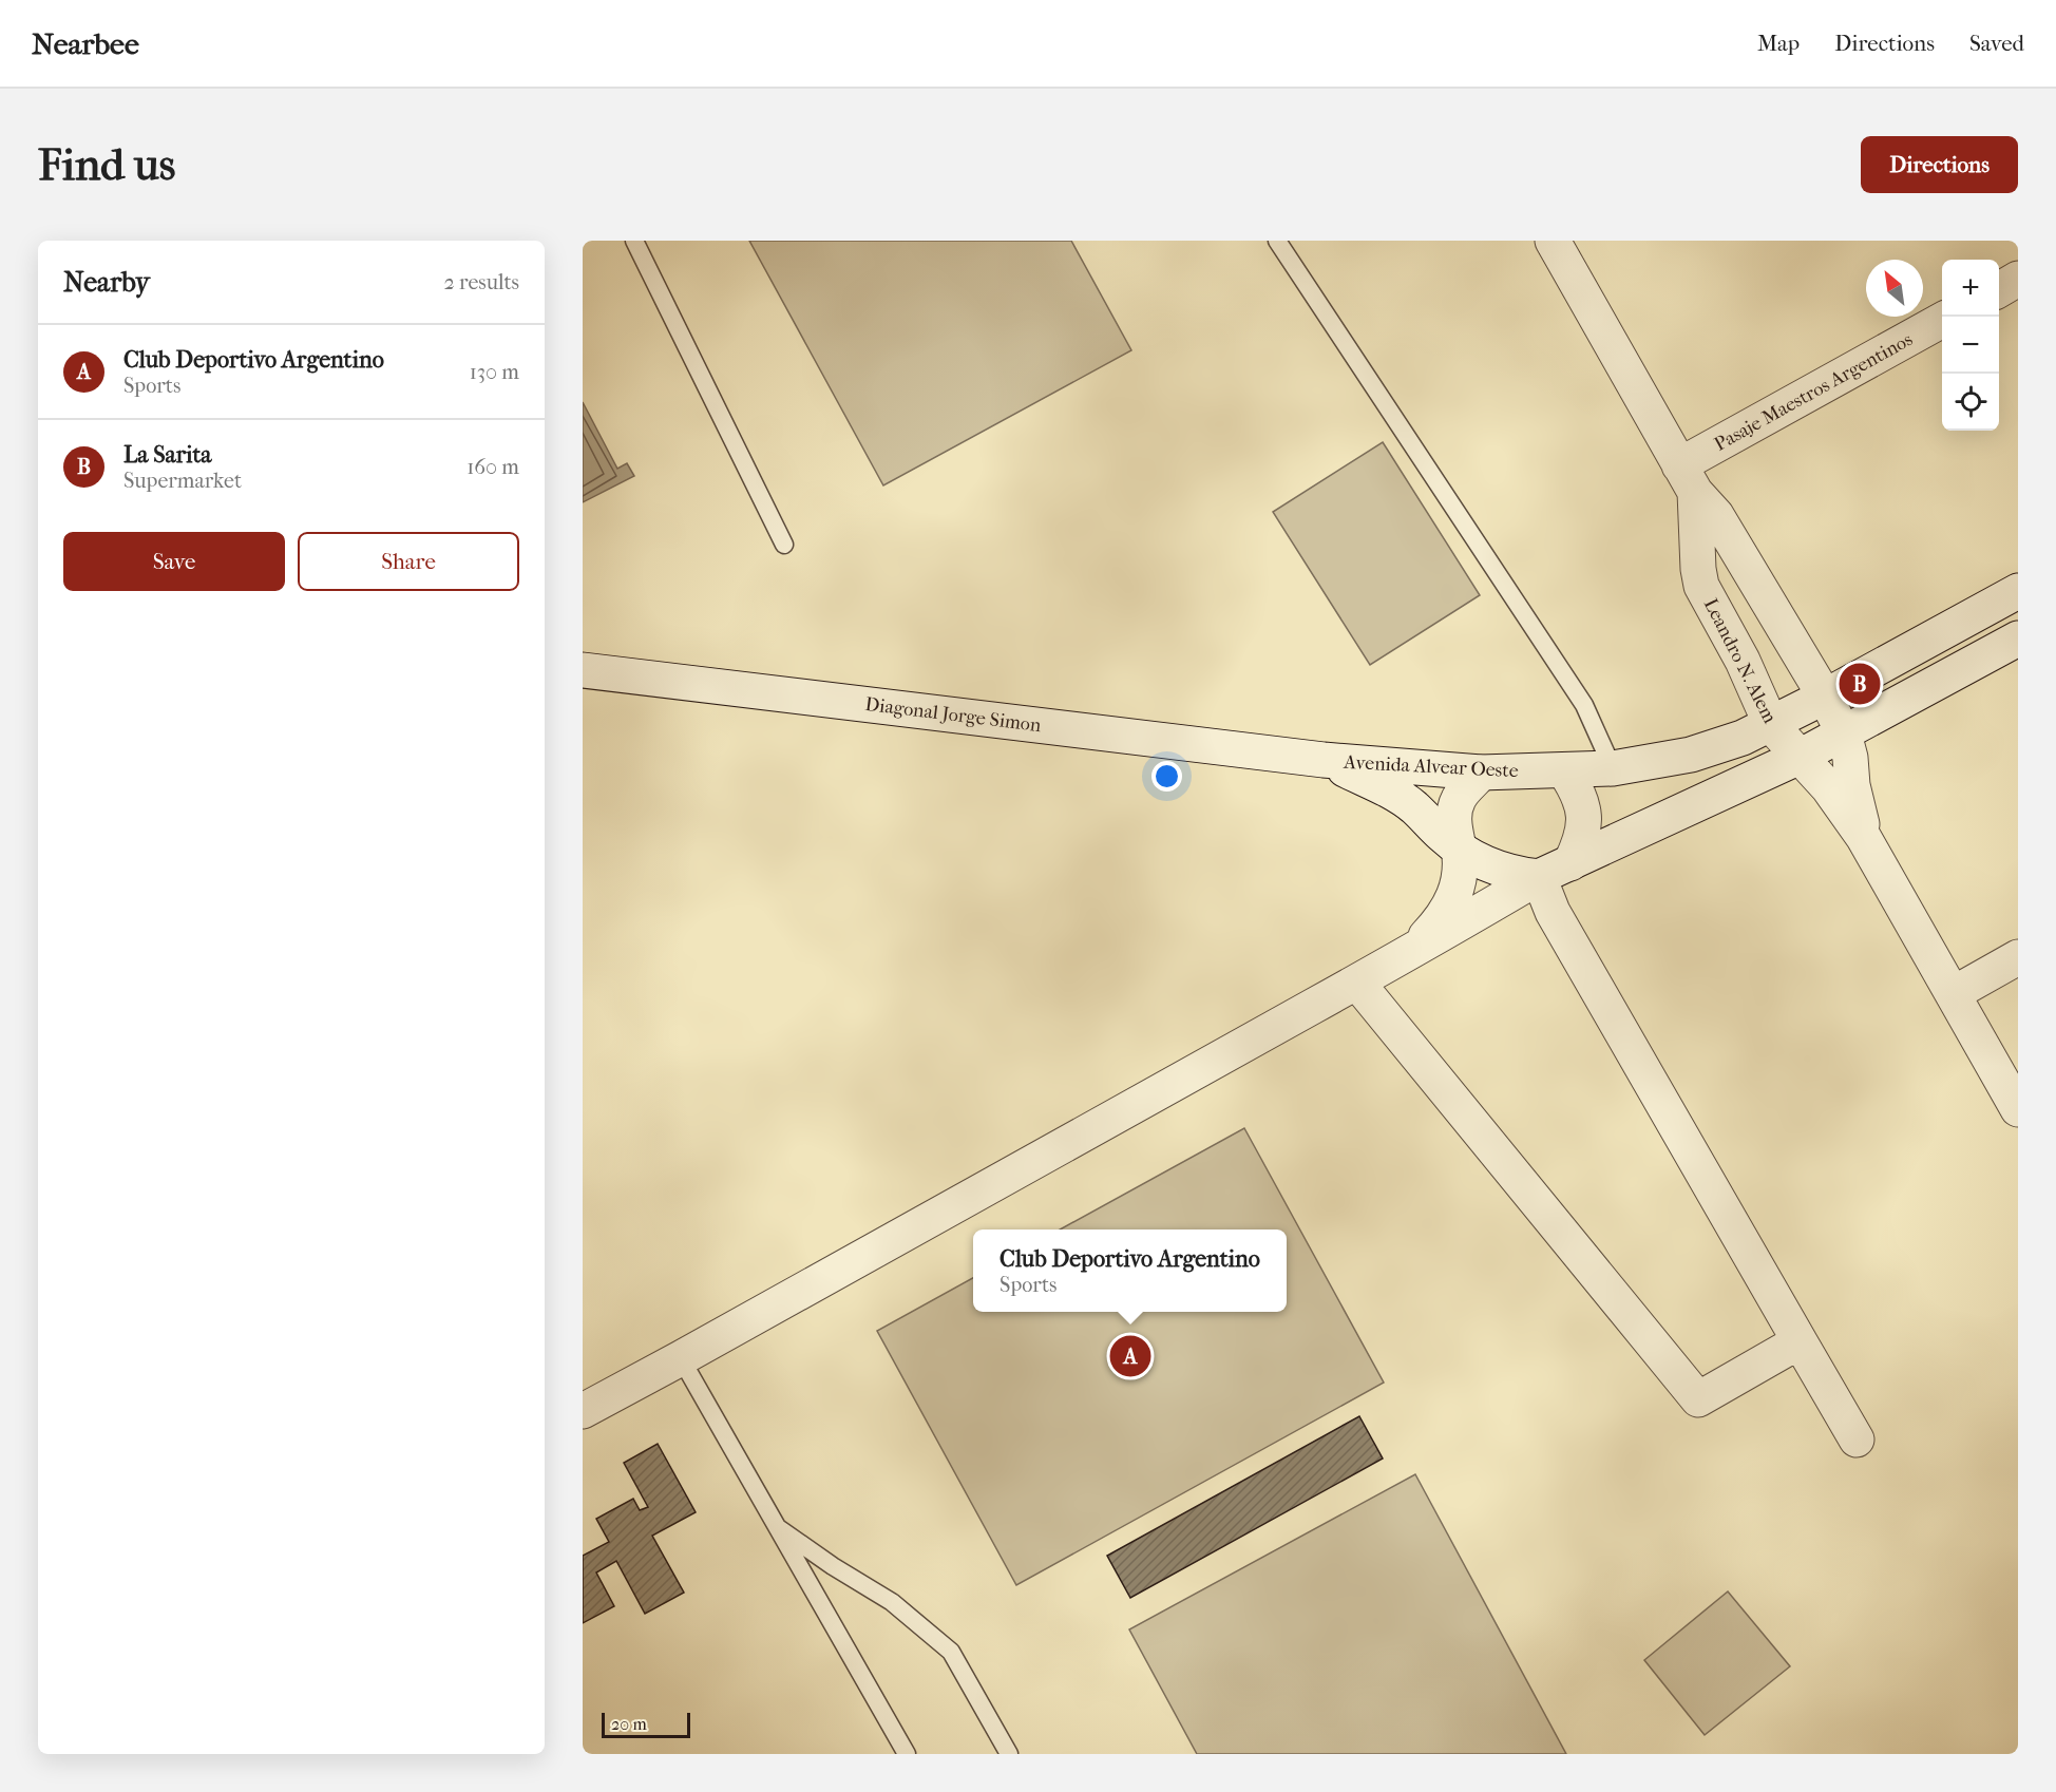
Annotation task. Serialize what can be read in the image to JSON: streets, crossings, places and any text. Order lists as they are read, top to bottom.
{
  "streets": {
    "street": [
      "Pasaje Maestros Argentinos",
      "Leandro N. Alem",
      "Diagonal Jorge Simon",
      "Avenida Alvear Oeste"
    ]
  },
  "crossings": [
    ["Pasaje Maestros Argentinos", "Leandro N. Alem"],
    ["Leandro N. Alem", "Avenida Alvear Oeste"],
    ["Diagonal Jorge Simon", "Avenida Alvear Oeste"]
  ],
  "scale_bar": "20 m",
  "north": "top left",
  "page": {
    "header": "Nearbee",
    "nav": ["Map", "Directions", "Saved"],
    "buttons": [
      "Directions",
      ["Save", "Share"]
    ],
    "title": "Find us",
    "heading": ["Nearby", "2 results"],
    "map_buttons": ["+", "−"],
    "list": [
      {
        "mark": "A",
        "name": "Club Deportivo Argentino",
        "note": "Sports",
        "value": "130 m"
      },
      {
        "mark": "B",
        "name": "La Sarita",
        "note": "Supermarket",
        "value": "160 m"
      }
    ],
    "pins": ["B", "A"],
    "popup": ["Club Deportivo Argentino", "Sports"],
    "scale": "20 m"
  }
}
